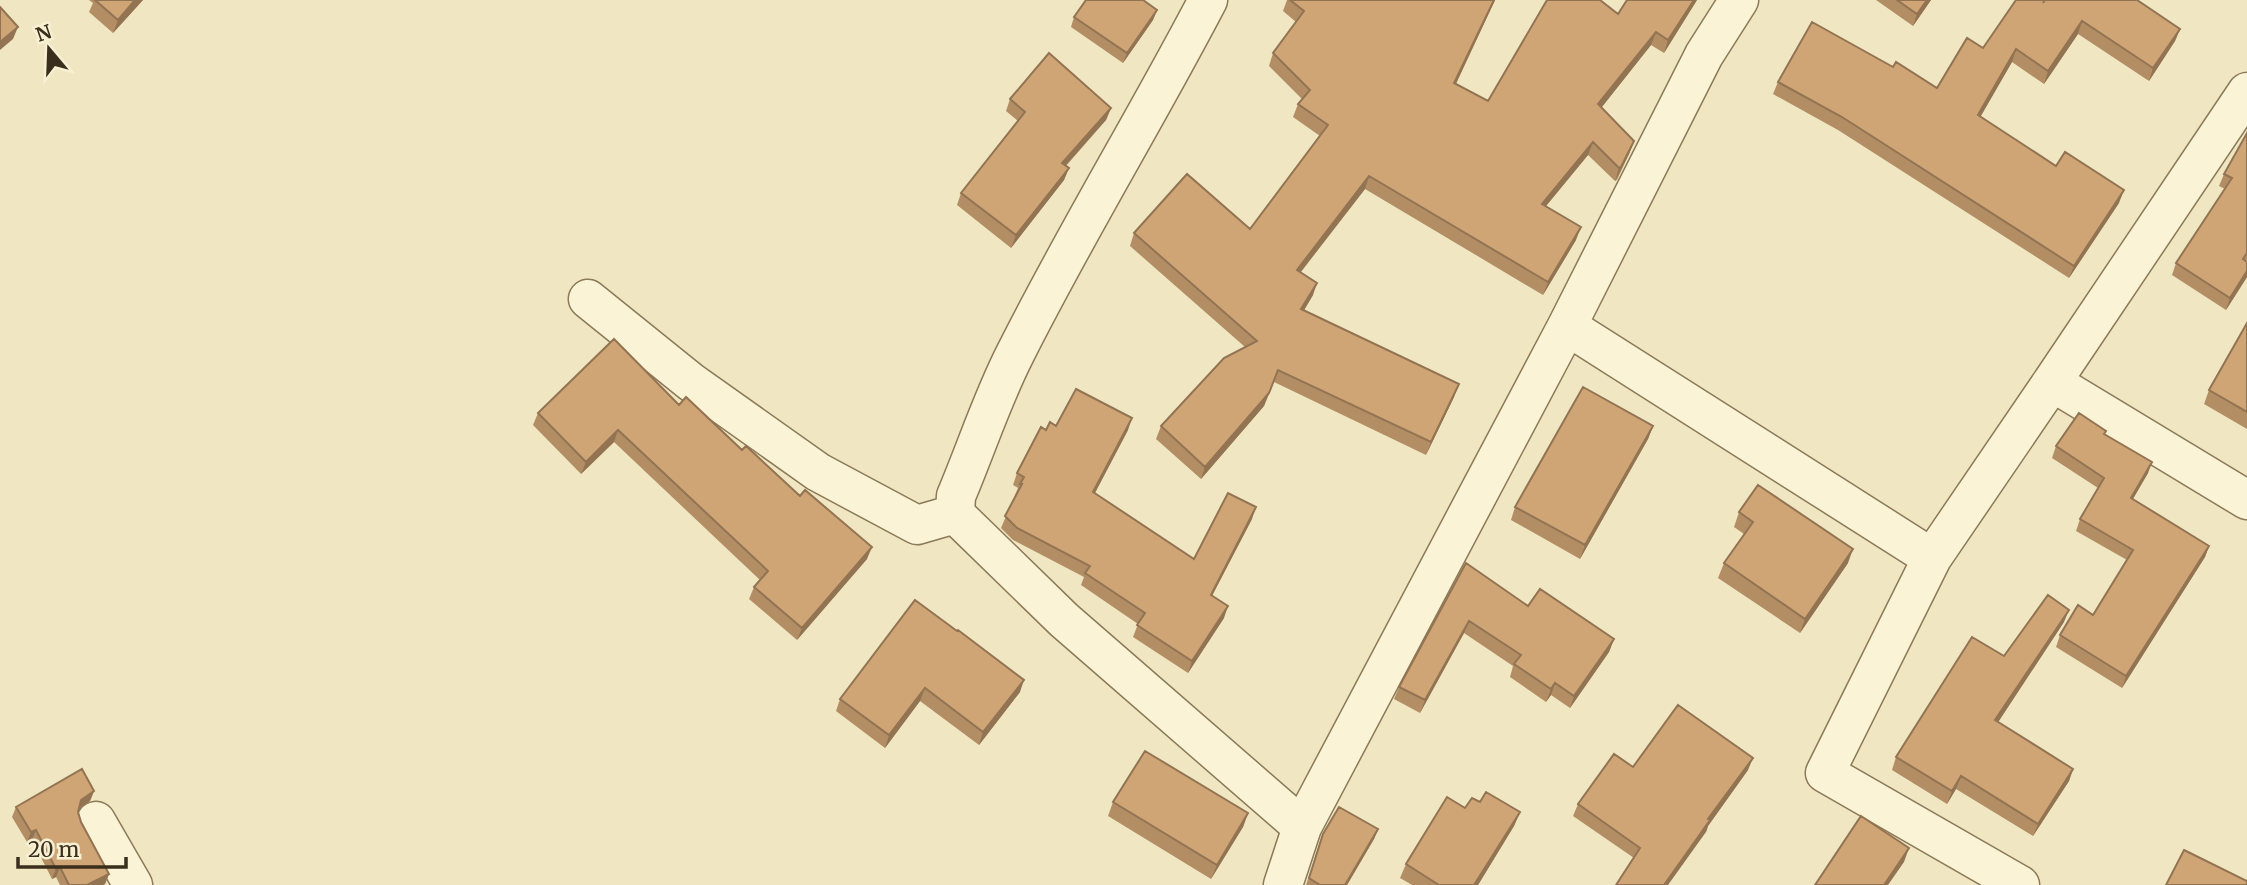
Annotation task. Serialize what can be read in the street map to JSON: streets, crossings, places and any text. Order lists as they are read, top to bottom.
{
  "scale_bar": "20 m",
  "north": "top"
}
